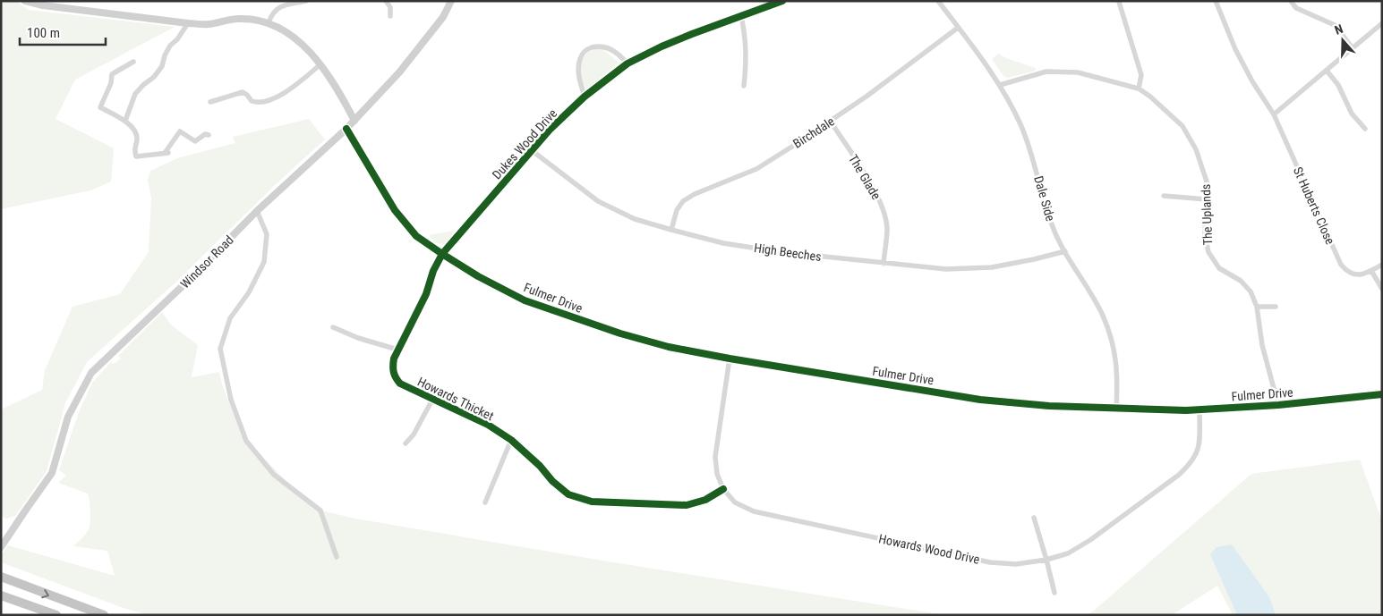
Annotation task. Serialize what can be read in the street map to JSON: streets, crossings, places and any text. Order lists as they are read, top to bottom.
{
  "streets": {
    "main road": ["Windsor Road"],
    "street": [
      "Birchdale",
      "Dukes Wood Drive",
      "The Glade",
      "Dale Side",
      "St Huberts Close",
      "The Uplands",
      "High Beeches",
      "Fulmer Drive",
      "Howards Thicket",
      "Howards Wood Drive"
    ]
  },
  "crossings": [
    ["Birchdale", "The Glade"],
    ["Birchdale", "Dale Side"],
    ["Birchdale", "High Beeches"],
    ["Dukes Wood Drive", "High Beeches"],
    ["Dukes Wood Drive", "Fulmer Drive"],
    ["Dukes Wood Drive", "Howards Thicket"],
    ["The Glade", "High Beeches"],
    ["Dale Side", "The Uplands"],
    ["Dale Side", "High Beeches"],
    ["Dale Side", "Fulmer Drive"],
    ["The Uplands", "Fulmer Drive"],
    ["Fulmer Drive", "Howards Thicket"],
    ["Fulmer Drive", "Howards Wood Drive"],
    ["Howards Thicket", "Howards Wood Drive"]
  ],
  "scale_bar": "100 m",
  "north": "top"
}
